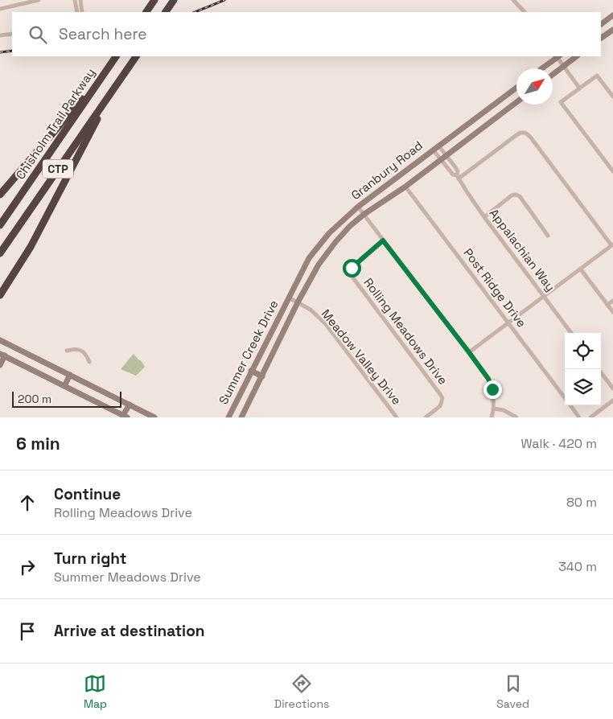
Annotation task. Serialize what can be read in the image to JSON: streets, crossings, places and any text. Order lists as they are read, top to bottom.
{
  "streets": {
    "highway": ["Chisholm Trail Parkway", "CTP"],
    "main road": ["Granbury Road", "Summer Creek Drive"],
    "street": [
      "Appalachian Way",
      "Post Ridge Drive",
      "Rolling Meadows Drive",
      "Meadow Valley Drive"
    ]
  },
  "crossings": [
    ["Granbury Road", "Appalachian Way"],
    ["Granbury Road", "Post Ridge Drive"],
    ["Granbury Road", "Summer Creek Drive"],
    ["Granbury Road", "Meadow Valley Drive"],
    ["Summer Creek Drive", "Meadow Valley Drive"]
  ],
  "scale_bar": "200 m",
  "north": "top right",
  "page": {
    "search": "Search here",
    "scale": "200 m",
    "heading": ["6 min", "Walk · 420 m"],
    "list": [
      ["Continue", "Rolling Meadows Drive", "80 m"],
      ["Turn right", "Summer Meadows Drive", "340 m"],
      "Arrive at destination"
    ],
    "nav": ["Map", "Directions", "Saved"]
  }
}
